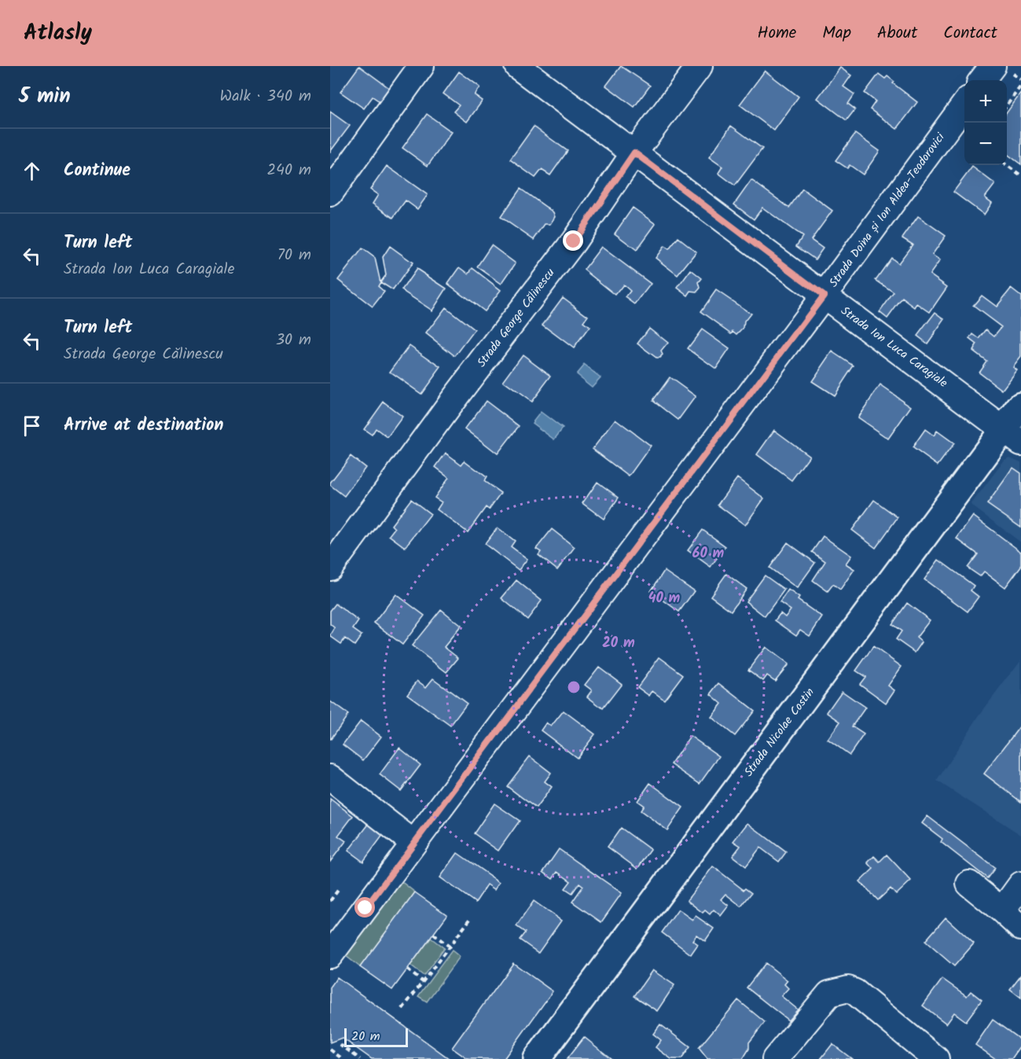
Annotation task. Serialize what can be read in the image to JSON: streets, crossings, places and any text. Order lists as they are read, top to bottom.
{
  "streets": {
    "main road": ["Strada Nicolae Costin"],
    "street": ["Strada Doina și Ion Aldea-Teodorovici", "Strada George Călinescu", "Strada Ion Luca Caragiale"]
  },
  "crossings": [
    ["Strada Doina și Ion Aldea-Teodorovici", "Strada Ion Luca Caragiale"],
    ["Strada George Călinescu", "Strada Ion Luca Caragiale"],
    ["Strada Ion Luca Caragiale", "Strada Nicolae Costin"]
  ],
  "scale_bar": "20 m",
  "page": {
    "header": "Atlasly",
    "nav": [
      "Home",
      "Map",
      "About",
      "Contact"
    ],
    "heading": ["5 min", "Walk · 340 m"],
    "map_buttons": ["+", "−"],
    "list": [
      ["Continue", "240 m"],
      ["Turn left", "Strada Ion Luca Caragiale", "70 m"],
      ["Turn left", "Strada George Călinescu", "30 m"],
      "Arrive at destination"
    ],
    "scale": "20 m"
  },
  "rings": ["60 m", "40 m", "20 m"]
}
